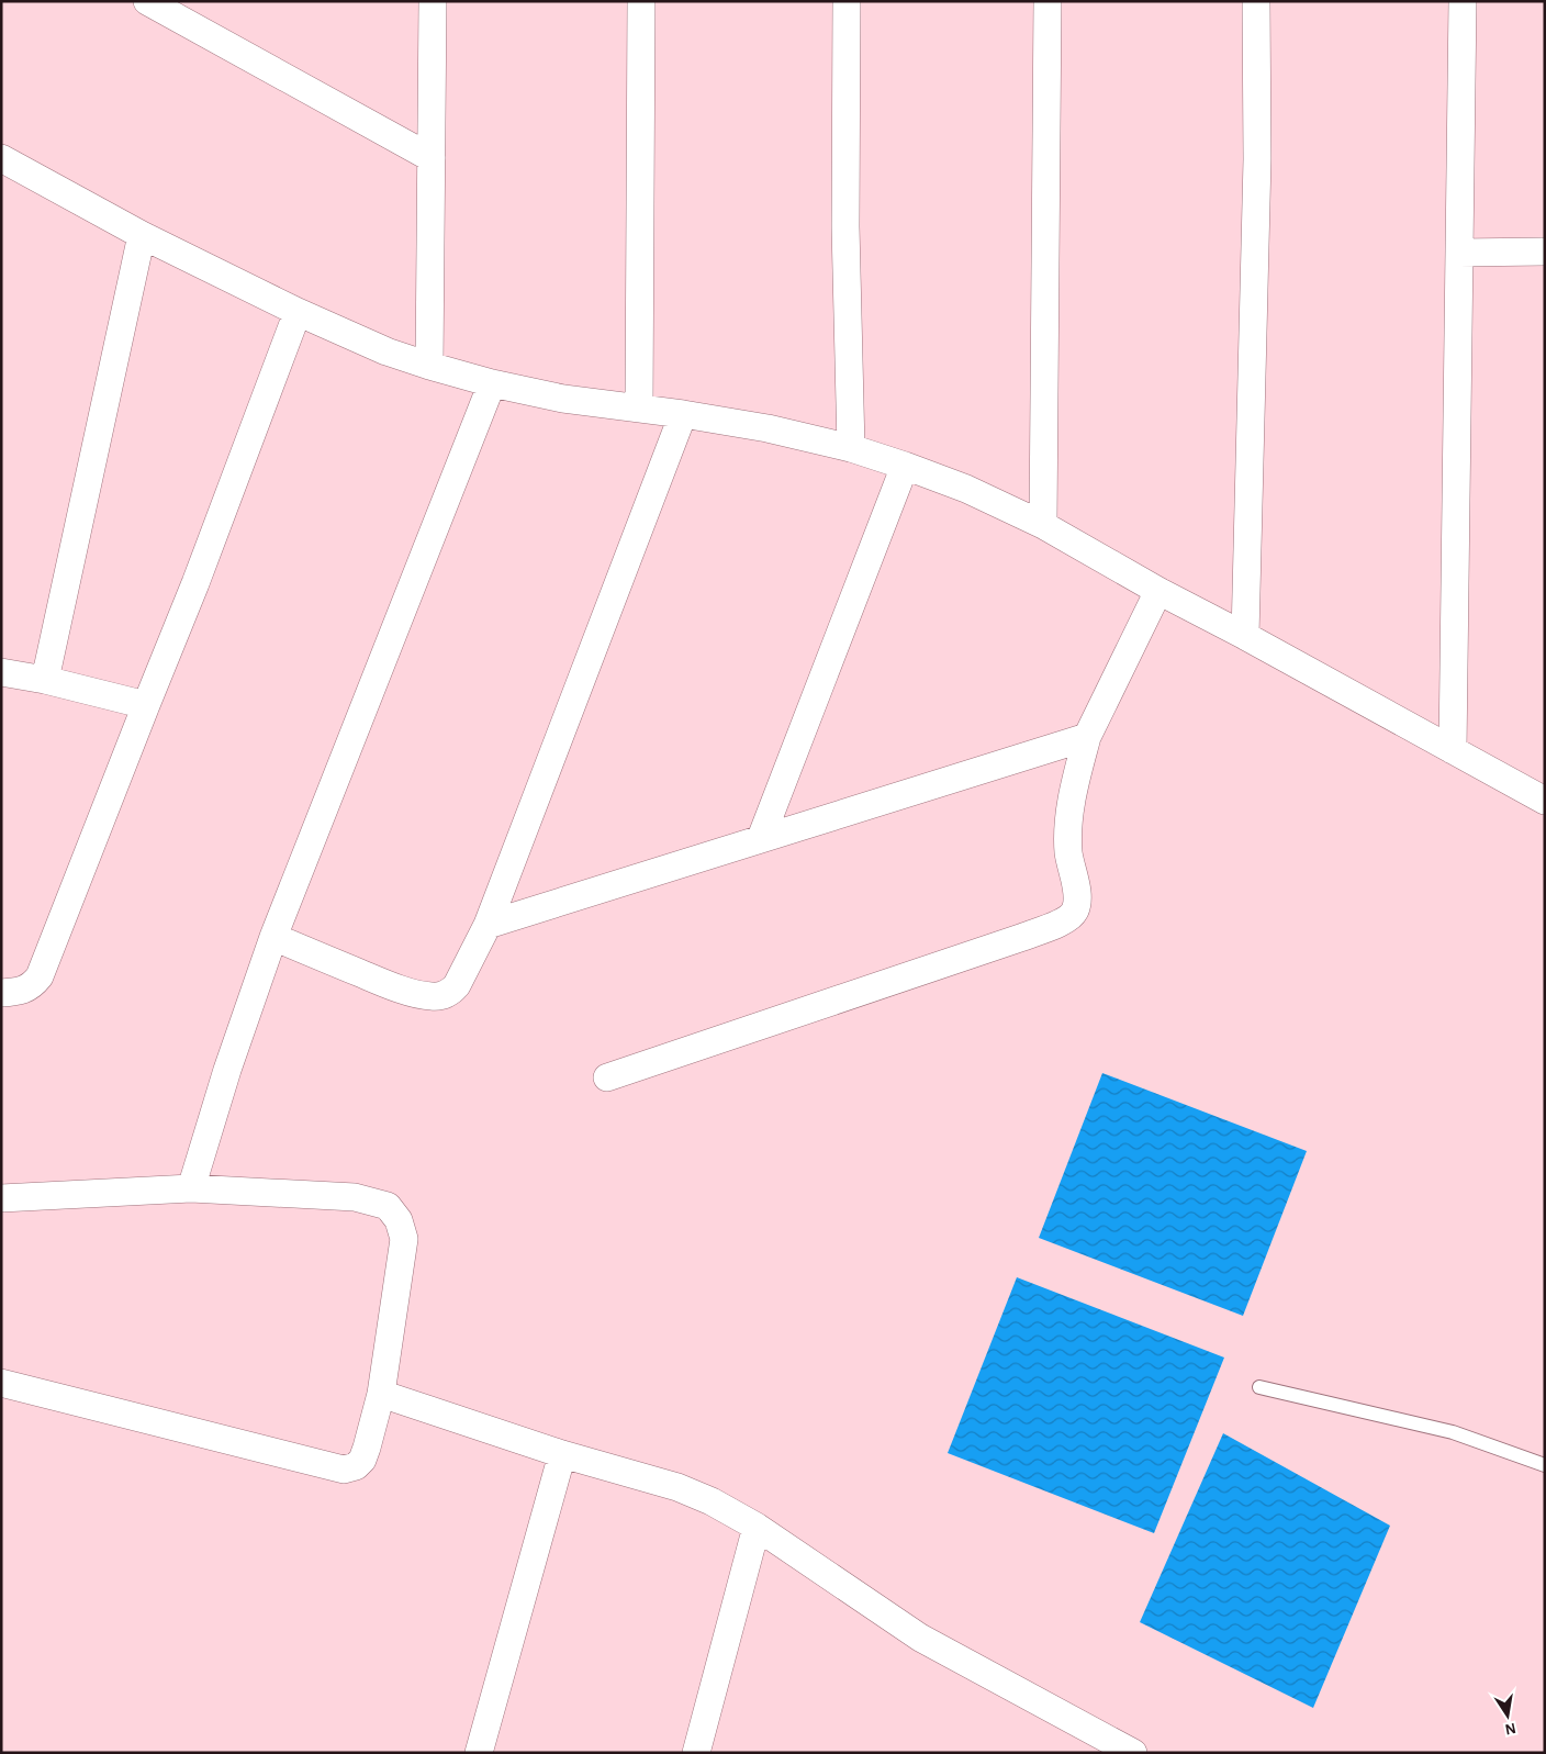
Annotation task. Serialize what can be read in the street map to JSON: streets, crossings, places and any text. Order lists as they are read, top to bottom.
{
  "north": "bottom"
}
